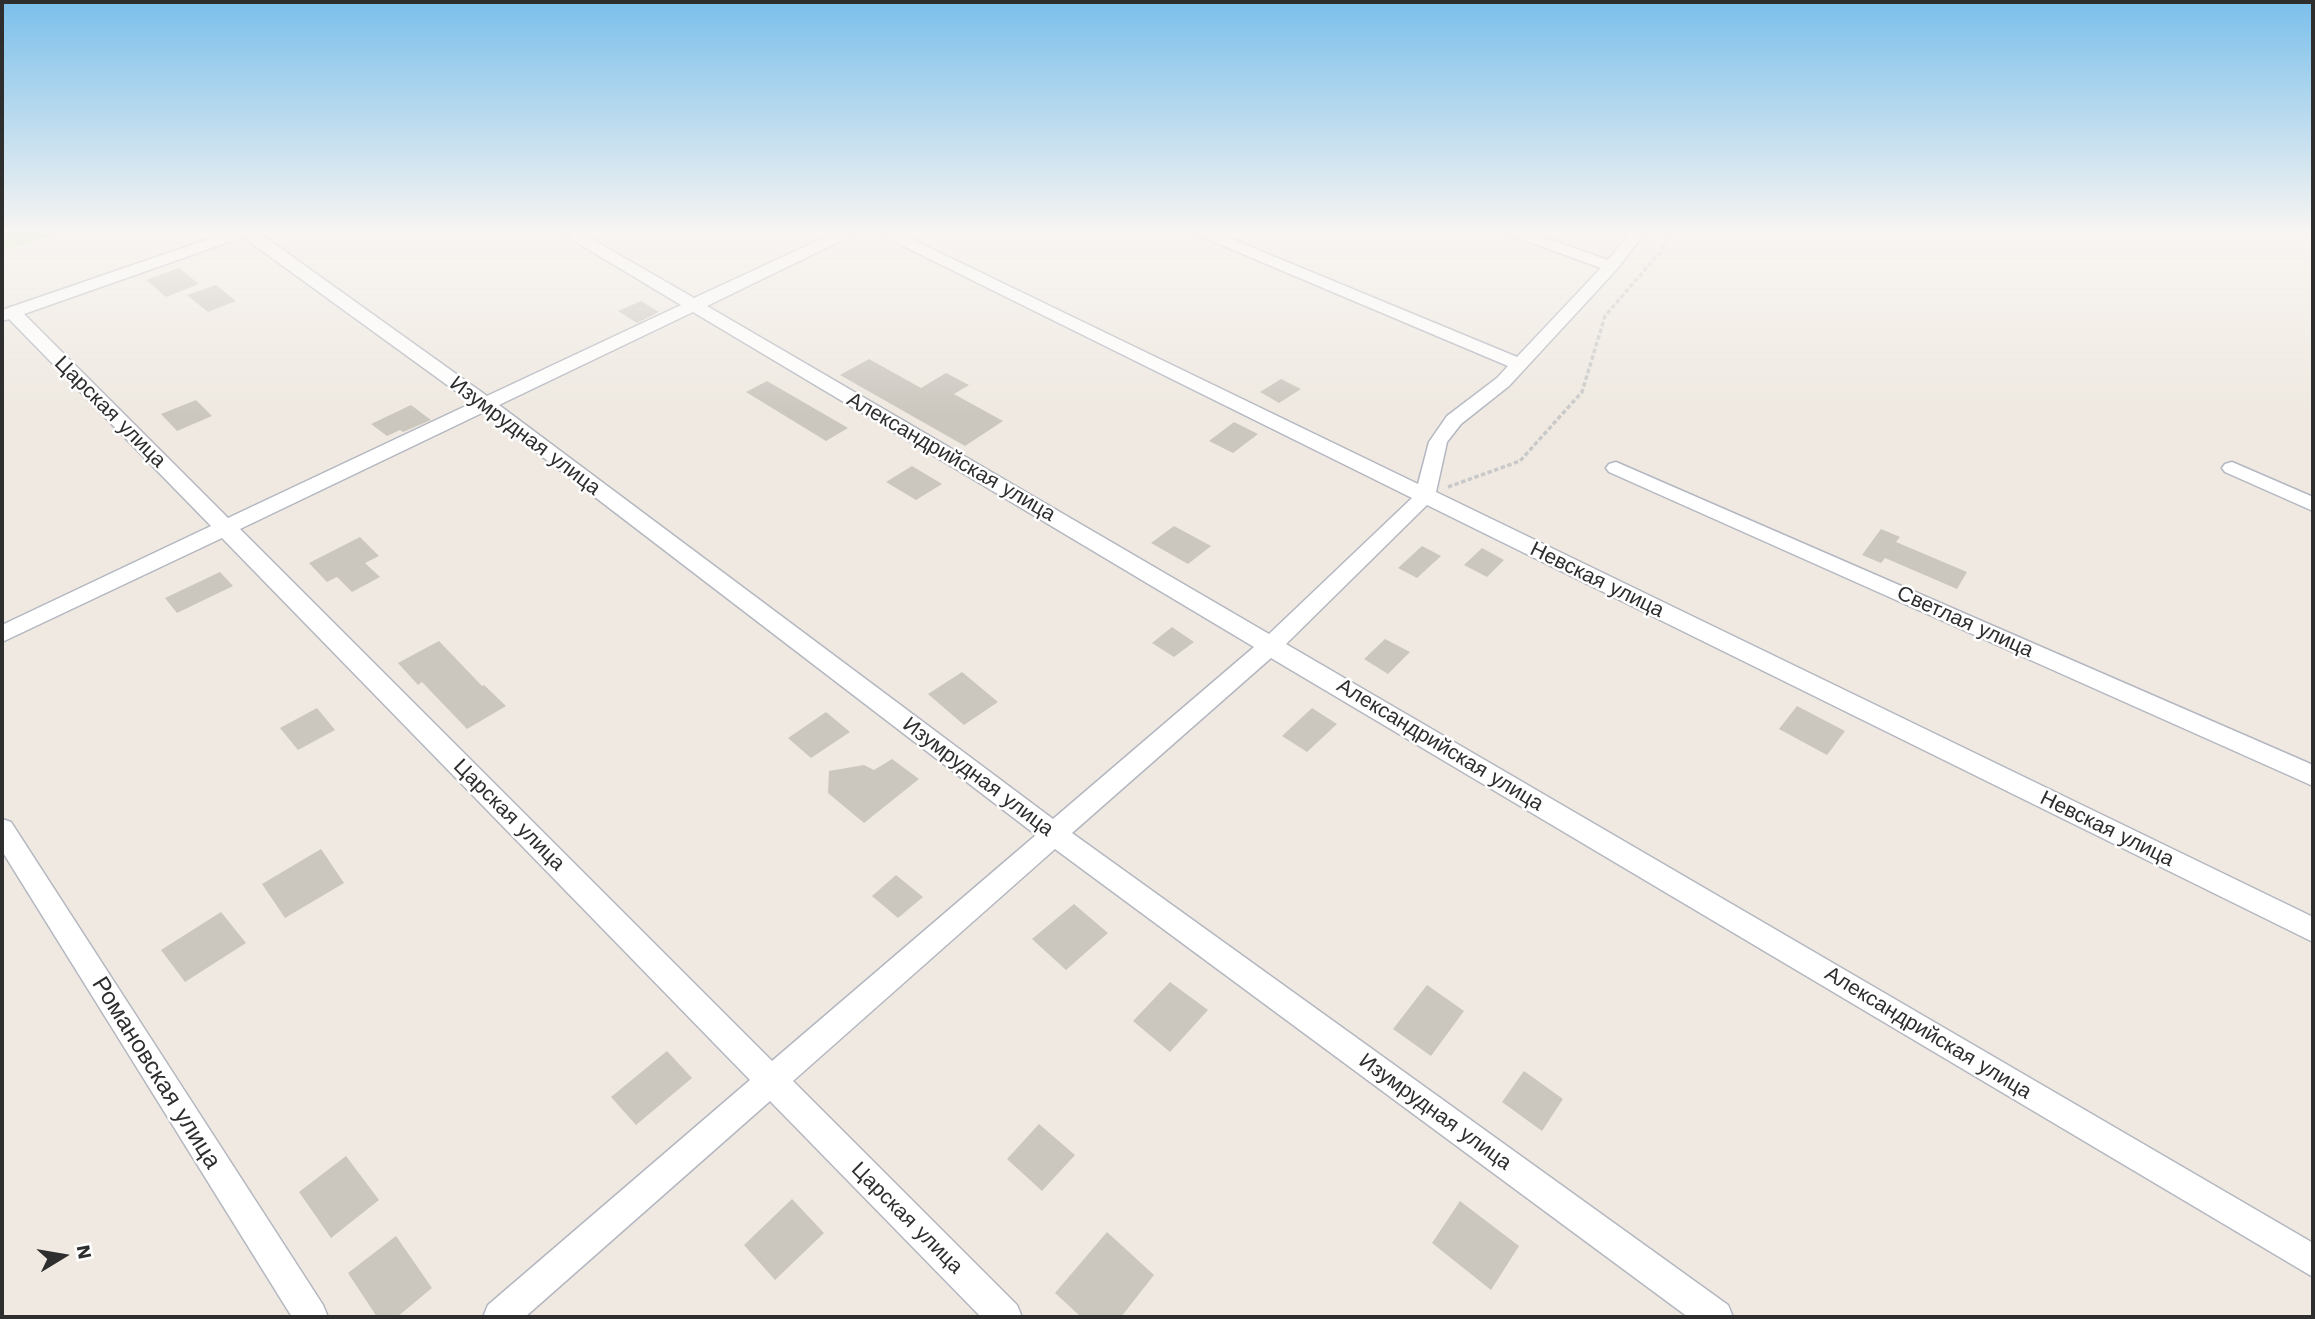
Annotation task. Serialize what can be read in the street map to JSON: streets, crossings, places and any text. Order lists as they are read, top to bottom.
{
  "streets": {
    "street": [
      "Царская улица",
      "Изумрудная улица",
      "Александрийская улица",
      "Невская улица",
      "Светлая улица",
      "Романовская улица"
    ]
  },
  "north": "right"
}
